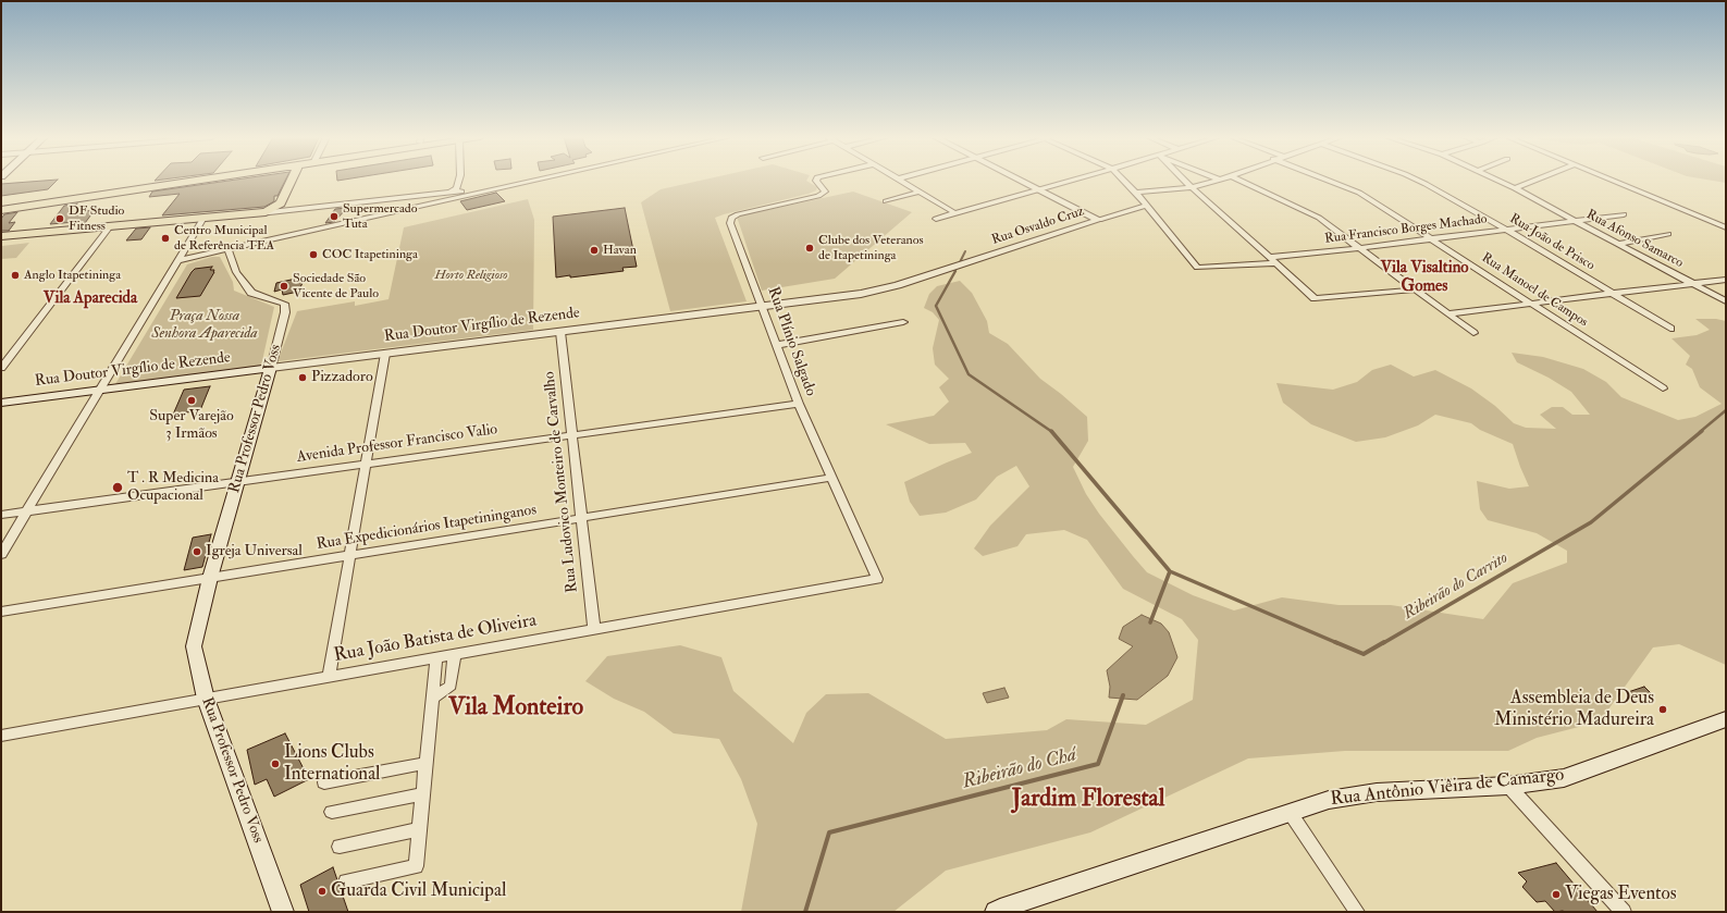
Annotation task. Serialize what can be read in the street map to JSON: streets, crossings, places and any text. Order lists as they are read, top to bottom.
{
  "streets": {
    "main road": ["Rua Doutor Virgílio de Rezende", "Rua Professor Pedro Voss", "Rua Antônio Viêira de Camargo"],
    "street": [
      "Rua Osvaldo Cruz",
      "Rua Francisco Borges Machado",
      "Rua Afonso Samarco",
      "Rua João de Prisco",
      "Rua Manoel de Campos",
      "Rua Plínio Salgado",
      "Avenida Professor Francisco Valio",
      "Rua Ludovico Monteiro de Carvalho",
      "Rua Expedicionários Itapetininganos",
      "Rua João Batista de Oliveira"
    ]
  },
  "crossings": [
    ["Rua Osvaldo Cruz", "Rua Francisco Borges Machado"],
    ["Rua Osvaldo Cruz", "Rua Doutor Virgílio de Rezende"],
    ["Rua Francisco Borges Machado", "Rua Afonso Samarco"],
    ["Rua Francisco Borges Machado", "Rua João de Prisco"],
    ["Rua Francisco Borges Machado", "Rua Manoel de Campos"],
    ["Rua Doutor Virgílio de Rezende", "Rua Plínio Salgado"],
    ["Rua Doutor Virgílio de Rezende", "Rua Professor Pedro Voss"],
    ["Rua Doutor Virgílio de Rezende", "Rua Ludovico Monteiro de Carvalho"],
    ["Rua Plínio Salgado", "Avenida Professor Francisco Valio"],
    ["Rua Plínio Salgado", "Rua Expedicionários Itapetininganos"],
    ["Rua Plínio Salgado", "Rua João Batista de Oliveira"],
    ["Rua Professor Pedro Voss", "Avenida Professor Francisco Valio"],
    ["Rua Professor Pedro Voss", "Rua Expedicionários Itapetininganos"],
    ["Rua Professor Pedro Voss", "Rua João Batista de Oliveira"],
    ["Avenida Professor Francisco Valio", "Rua Ludovico Monteiro de Carvalho"],
    ["Rua Ludovico Monteiro de Carvalho", "Rua Expedicionários Itapetininganos"],
    ["Rua Ludovico Monteiro de Carvalho", "Rua João Batista de Oliveira"]
  ],
  "districts": [
    "Vila Visaltino Gomes",
    "Vila Aparecida",
    "Vila Monteiro",
    "Jardim Florestal"
  ],
  "water": ["Ribeirão do Carrito", "Ribeirão do Chá"],
  "parks": ["Horto Religioso", "Praça Nossa Senhora Aparecida"],
  "places": [
    "Supermercado Tuta",
    "DF Studio Fitness",
    "Centro Municipal de Referência TEA",
    "Clube dos Veteranos de Itapetininga",
    "Havan",
    "COC Itapetininga",
    "Anglo Itapetininga",
    "Sociedade São Vicente de Paulo",
    "Pizzadoro",
    "Super Varejão 3 Irmãos",
    "T . R Medicina Ocupacional",
    "Igreja Universal",
    "Assembleia de Deus Ministério Madureira",
    "Lions Clubs International",
    "Guarda Civil Municipal",
    "Viegas Eventos"
  ]
}
